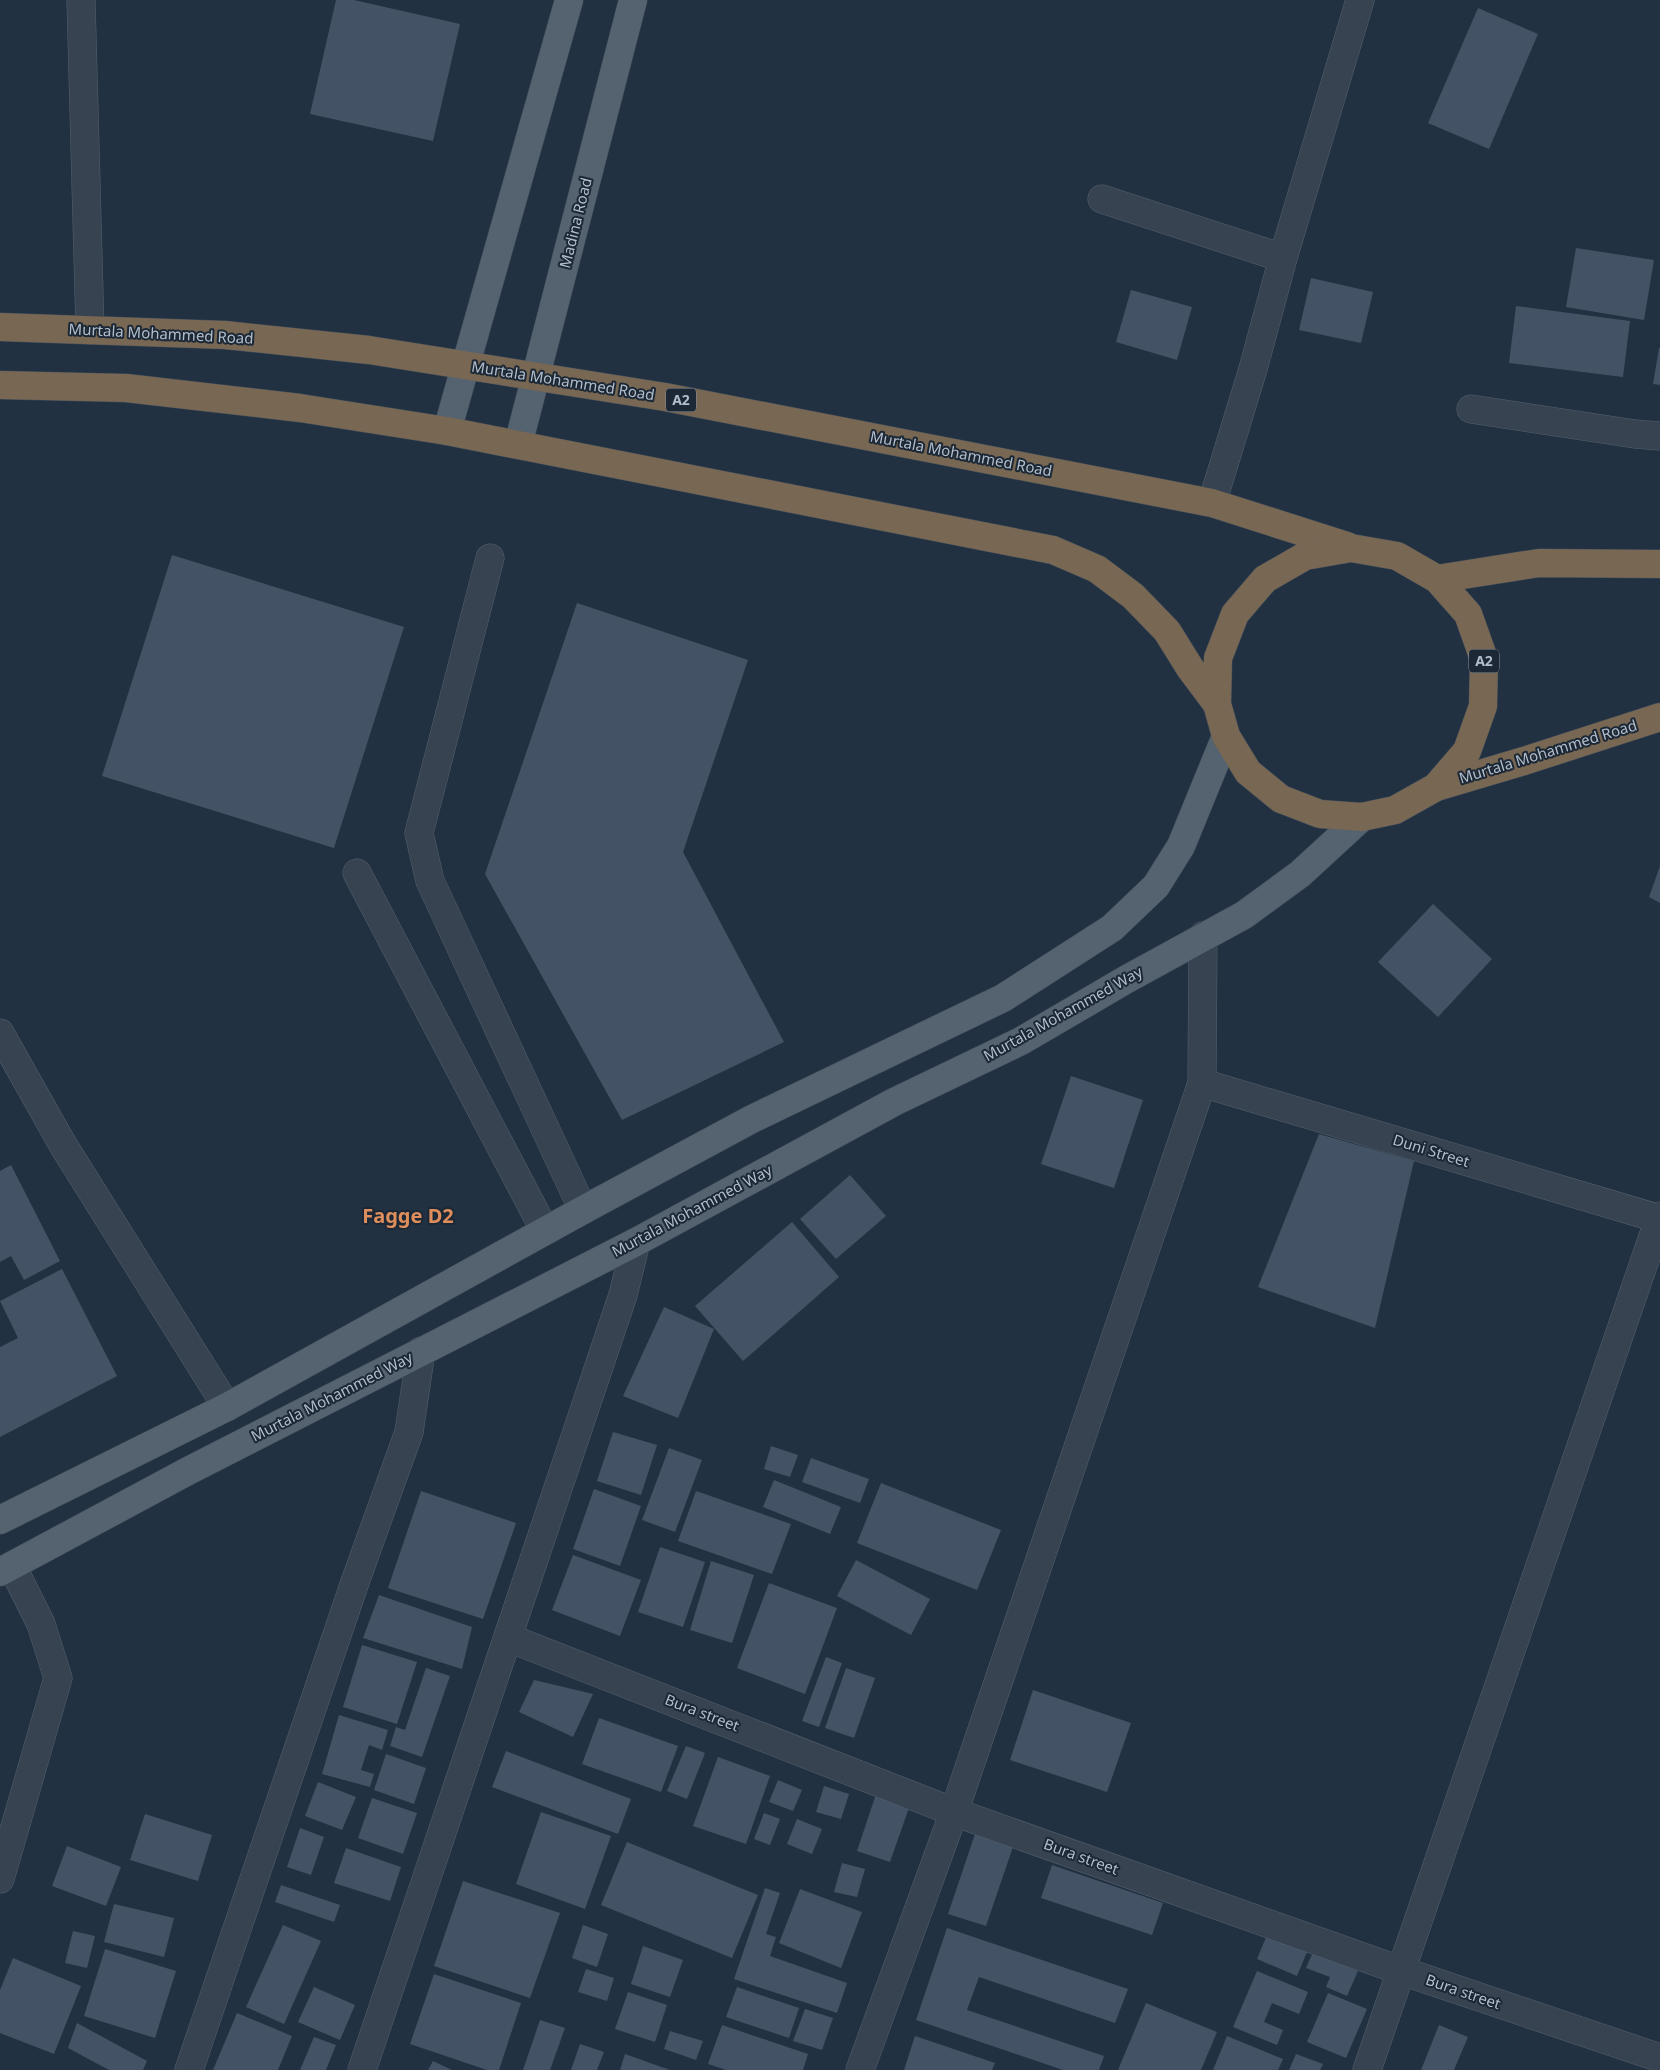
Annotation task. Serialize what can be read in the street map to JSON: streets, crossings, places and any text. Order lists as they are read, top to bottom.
{
  "streets": {
    "highway": ["Murtala Mohammed Road", "A2"],
    "main road": ["Madina Road", "Murtala Mohammed Way"],
    "street": ["Duni Street", "Bura street"]
  },
  "crossings": [
    ["Madina Road", "Murtala Mohammed Road"],
    ["Madina Road", "A2"],
    ["Murtala Mohammed Road", "A2"],
    ["A2", "Murtala Mohammed Way"]
  ],
  "districts": ["Fagge D2"]
}
